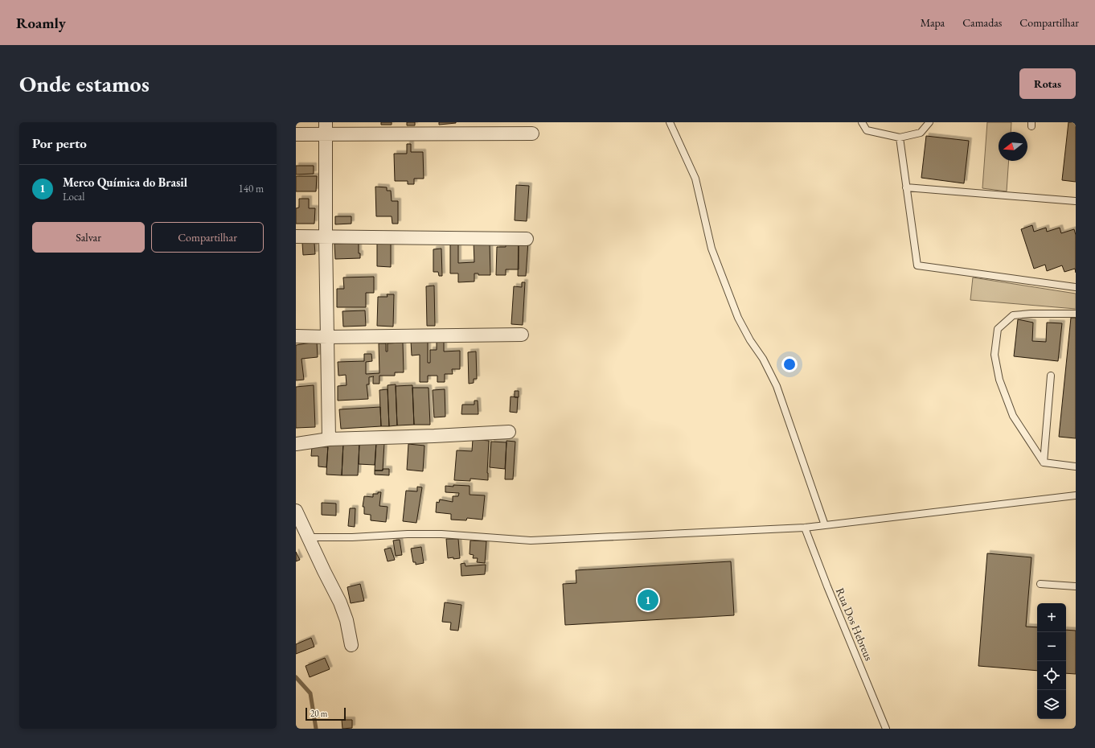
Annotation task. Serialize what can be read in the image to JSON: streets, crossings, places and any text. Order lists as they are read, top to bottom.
{
  "streets": {
    "lane": ["Rua Dos Hebreus"]
  },
  "scale_bar": "20 m",
  "north": "left",
  "page": {
    "header": "Roamly",
    "nav": ["Mapa", "Camadas", "Compartilhar"],
    "buttons": [
      "Rotas",
      ["Salvar", "Compartilhar"]
    ],
    "title": "Onde estamos",
    "heading": "Por perto",
    "list": [
      {
        "mark": "1",
        "name": "Merco Química do Brasil",
        "note": "Local",
        "value": "140 m"
      }
    ],
    "pins": "1",
    "map_buttons": ["+", "−"],
    "scale": "20 m"
  }
}
